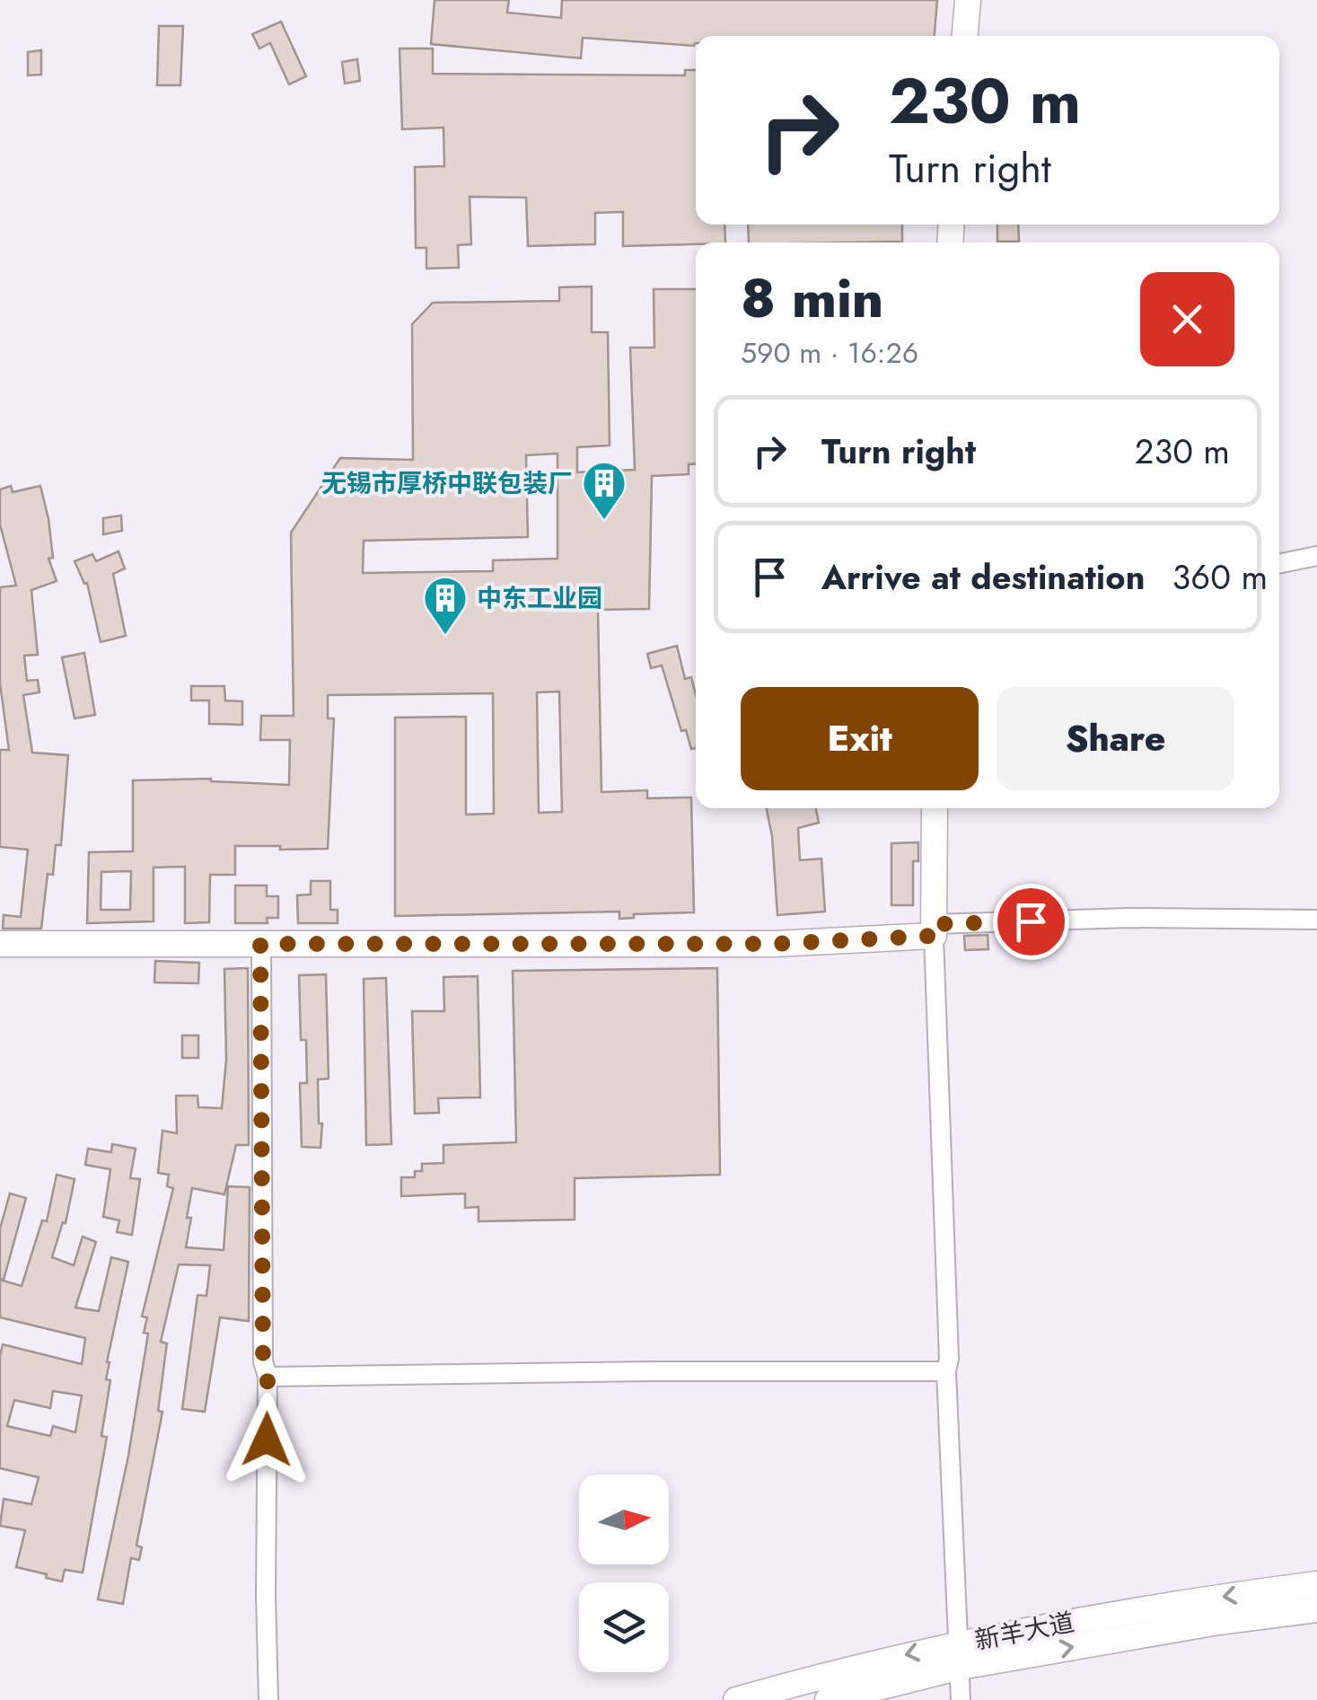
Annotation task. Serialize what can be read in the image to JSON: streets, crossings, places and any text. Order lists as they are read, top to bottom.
{
  "streets": {
    "street": ["新羊大道"]
  },
  "places": {
    "building": ["无锡市厚桥中联包装厂", "中东工业园"]
  },
  "north": "right",
  "page": {
    "turn": ["230 m", "Turn right"],
    "heading": ["8 min", "590 m · 16:26"],
    "list": [
      {
        "name": "Turn right",
        "value": "230 m"
      },
      {
        "name": "Arrive at destination",
        "value": "360 m"
      }
    ],
    "buttons": ["Exit", "Share"]
  }
}
